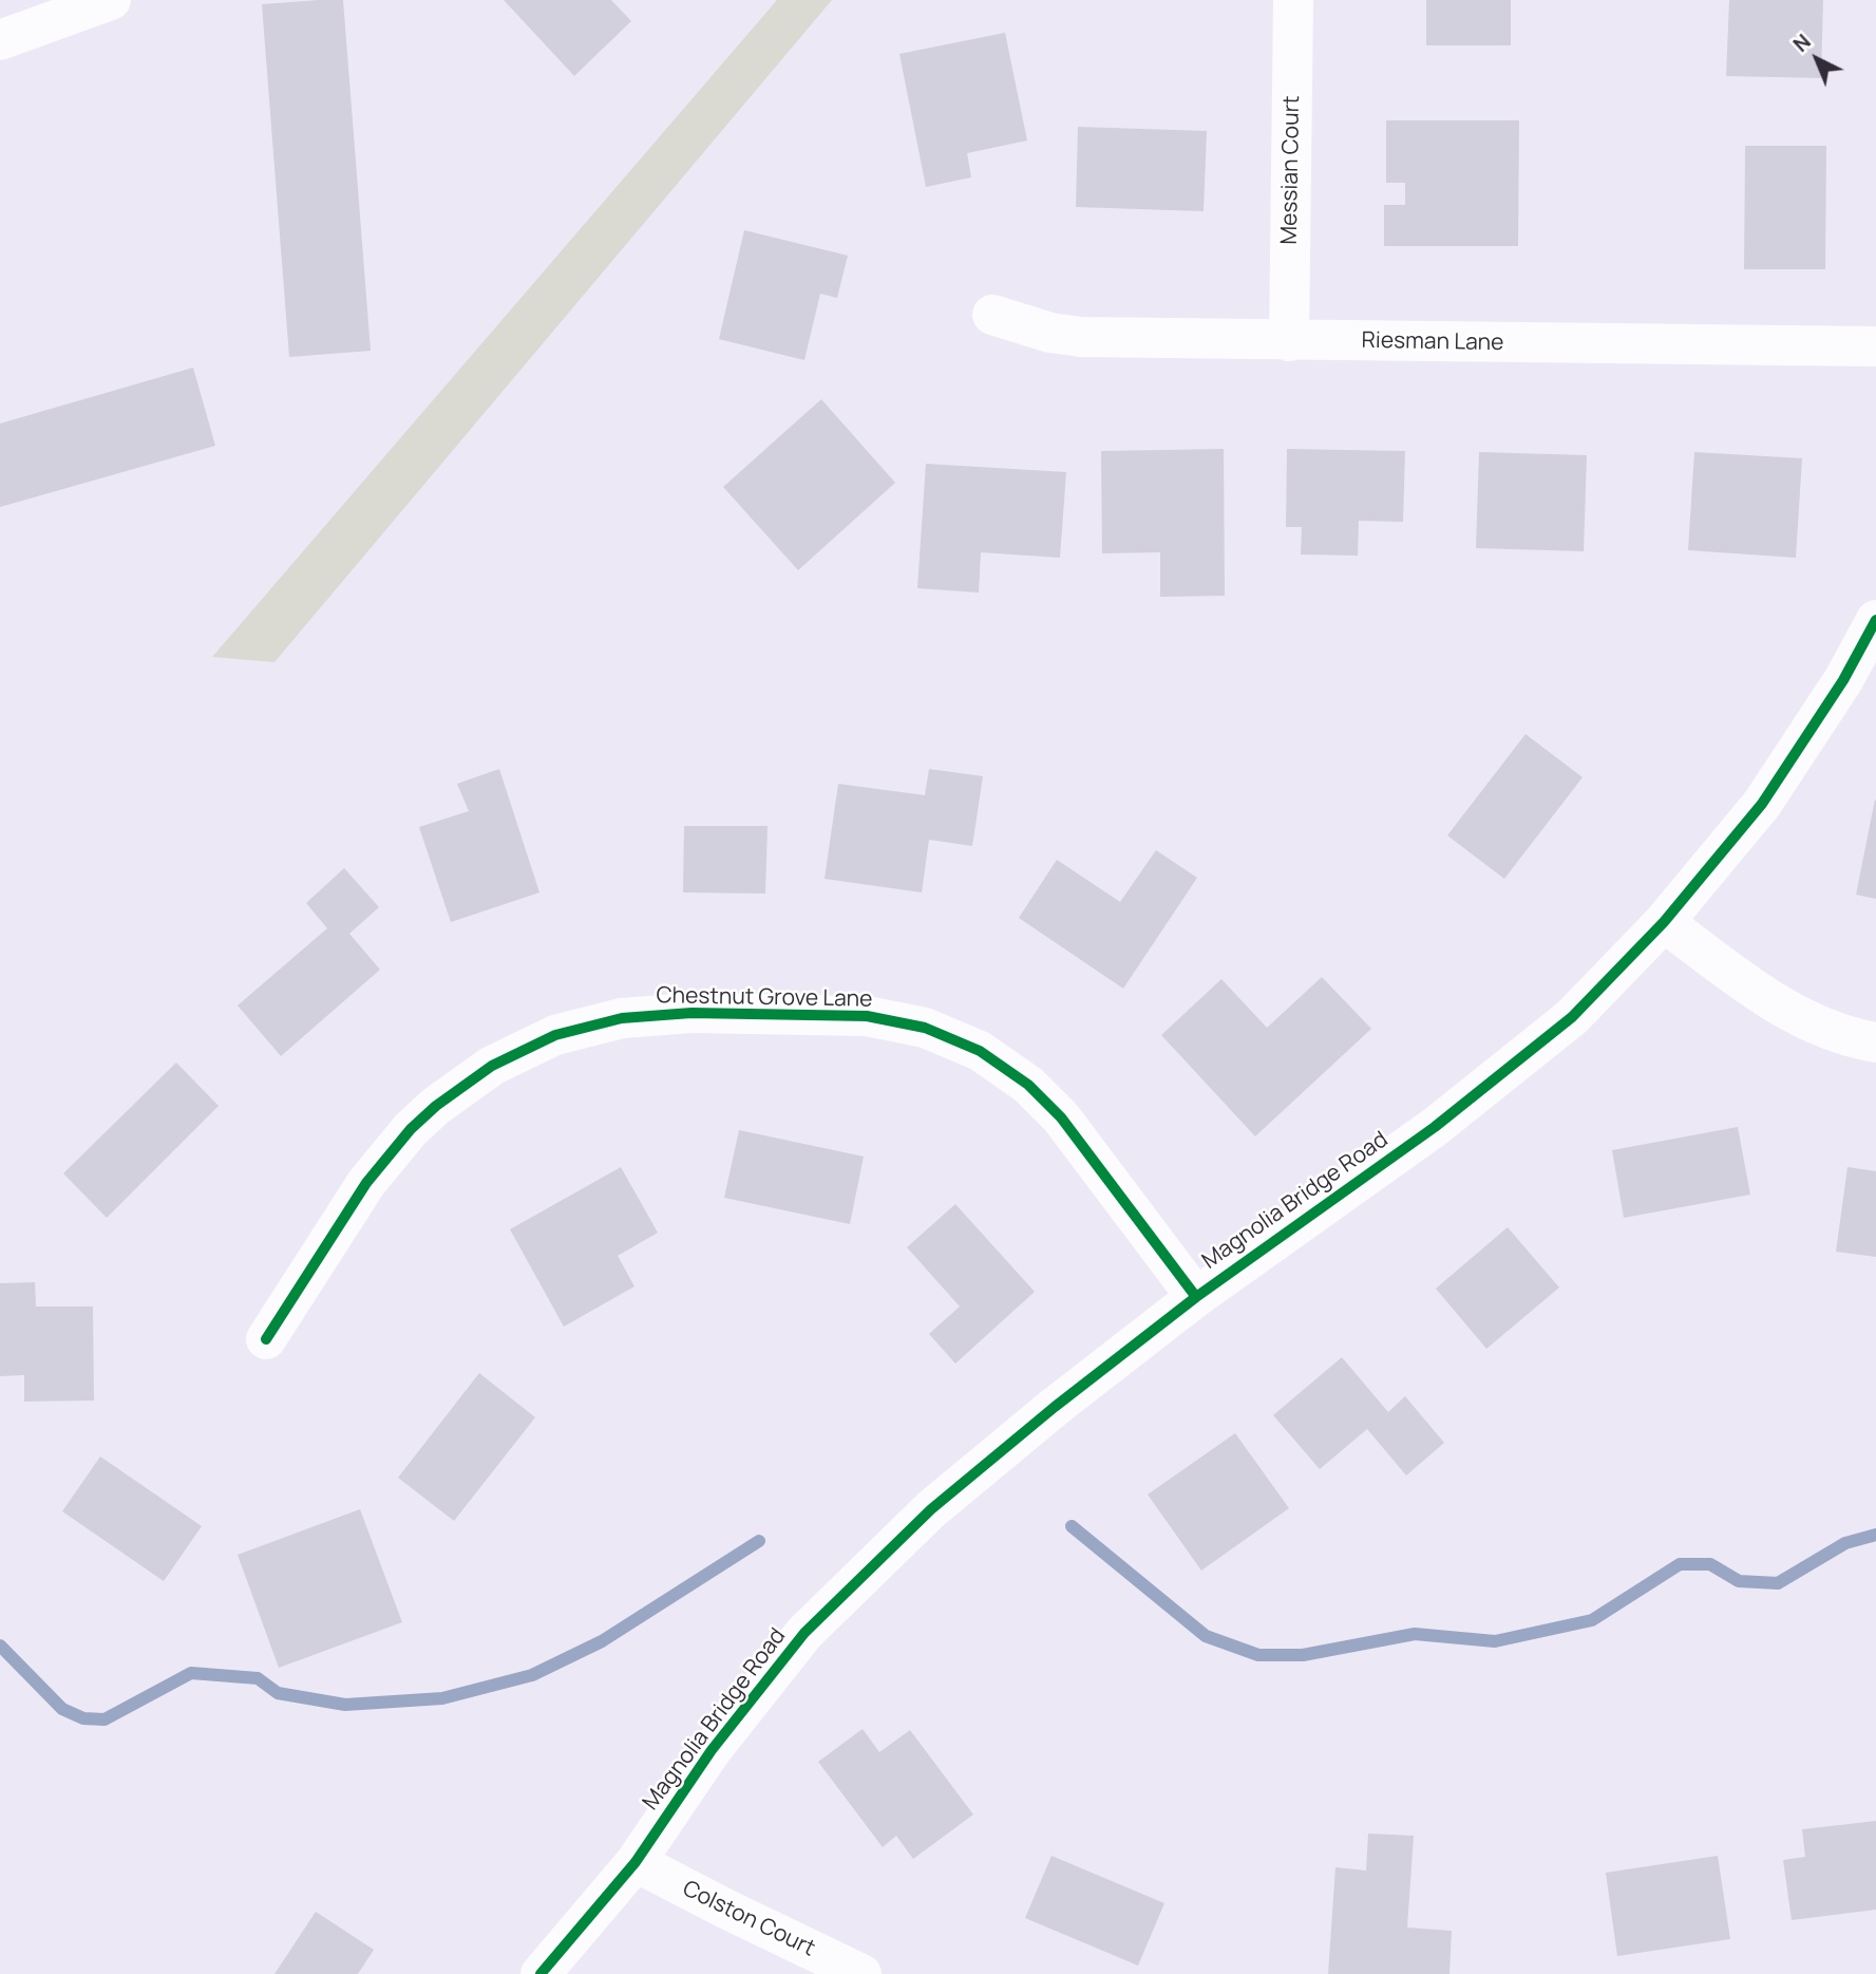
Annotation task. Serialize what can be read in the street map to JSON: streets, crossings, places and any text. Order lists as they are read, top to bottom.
{
  "streets": {
    "street": [
      "Messian Court",
      "Riesman Lane",
      "Chestnut Grove Lane",
      "Magnolia Bridge Road",
      "Colston Court"
    ]
  },
  "crossings": [
    ["Messian Court", "Riesman Lane"],
    ["Chestnut Grove Lane", "Magnolia Bridge Road"],
    ["Magnolia Bridge Road", "Colston Court"]
  ],
  "north": "top left"
}
